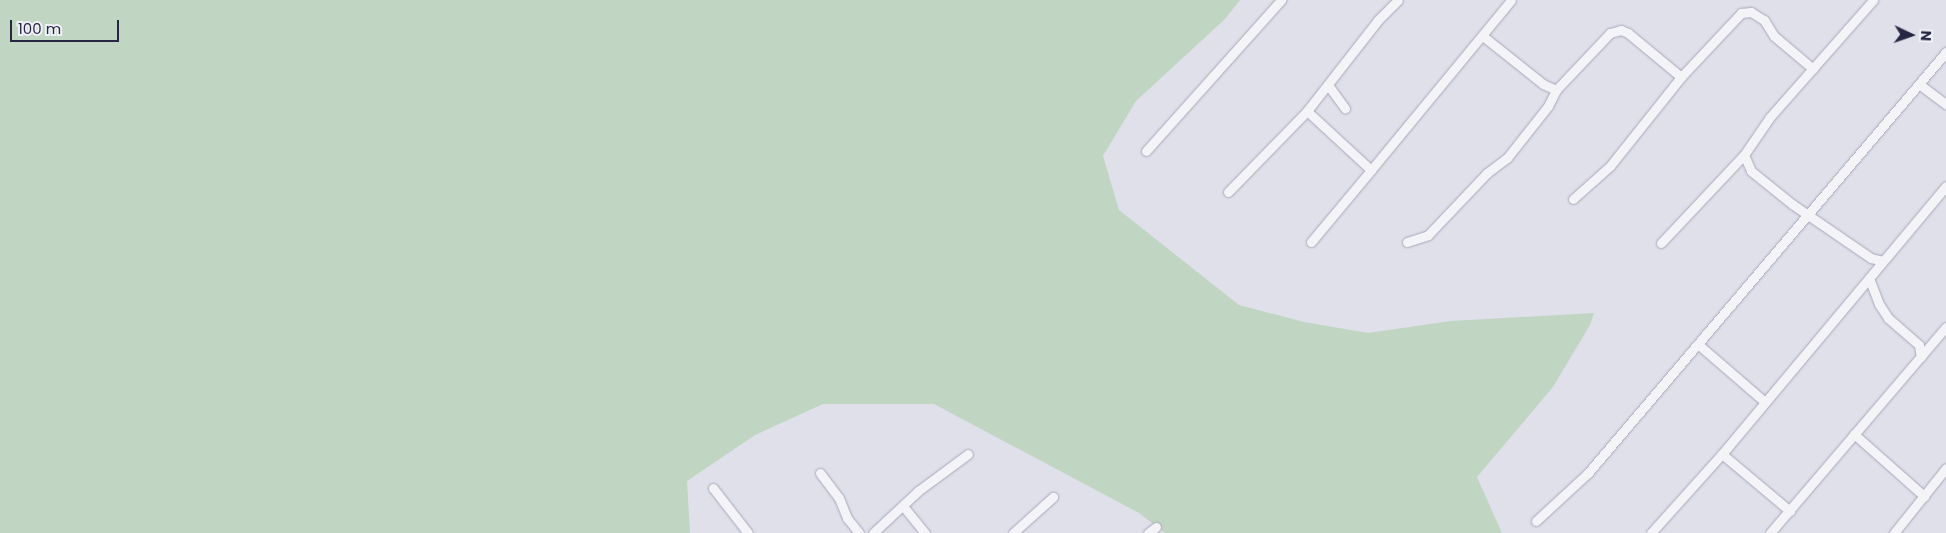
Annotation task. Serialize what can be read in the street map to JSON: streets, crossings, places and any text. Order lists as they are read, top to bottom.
{
  "scale_bar": "100 m",
  "north": "right"
}
